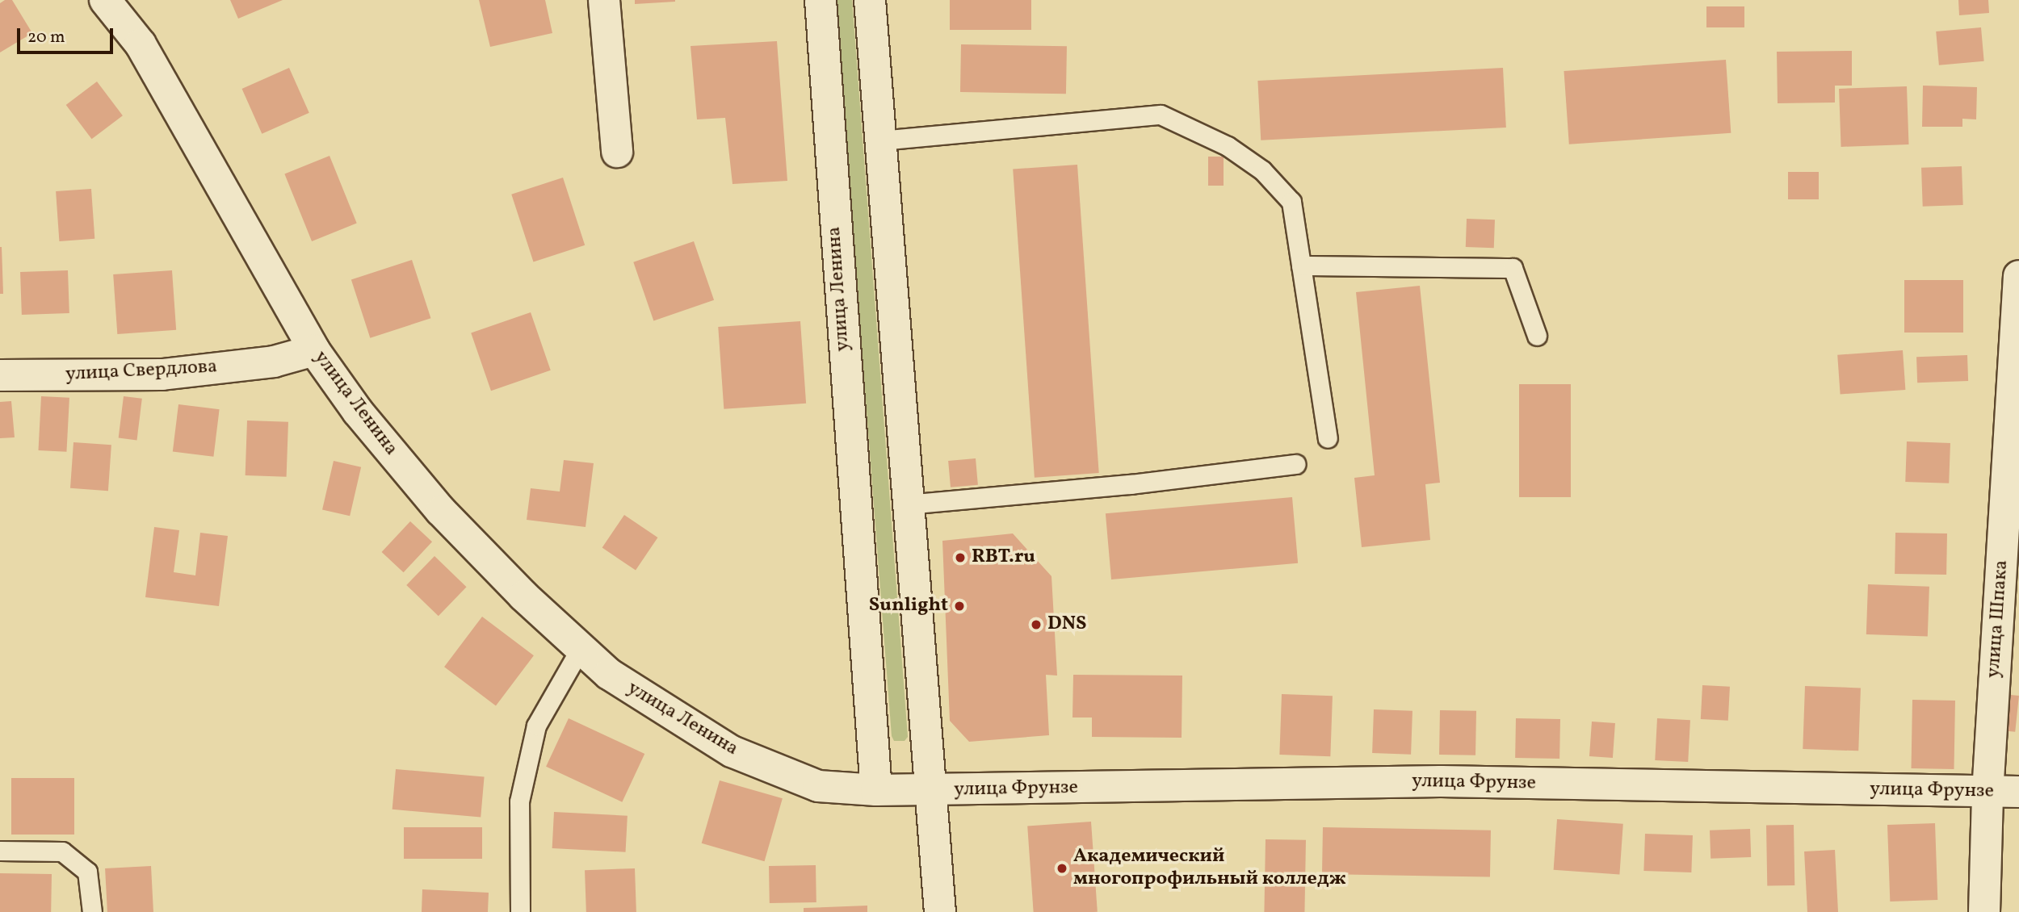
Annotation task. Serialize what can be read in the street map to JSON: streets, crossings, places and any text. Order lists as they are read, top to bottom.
{
  "streets": {
    "street": [
      "улица Ленина",
      "улица Свердлова",
      "улица Шпака",
      "улица Фрунзе"
    ]
  },
  "crossings": [
    ["улица Ленина", "улица Свердлова"],
    ["улица Ленина", "улица Фрунзе"],
    ["улица Шпака", "улица Фрунзе"]
  ],
  "places": [
    "RBT.ru",
    "Sunlight",
    "DNS",
    "Академический многопрофильный колледж"
  ],
  "scale_bar": "20 m"
}
